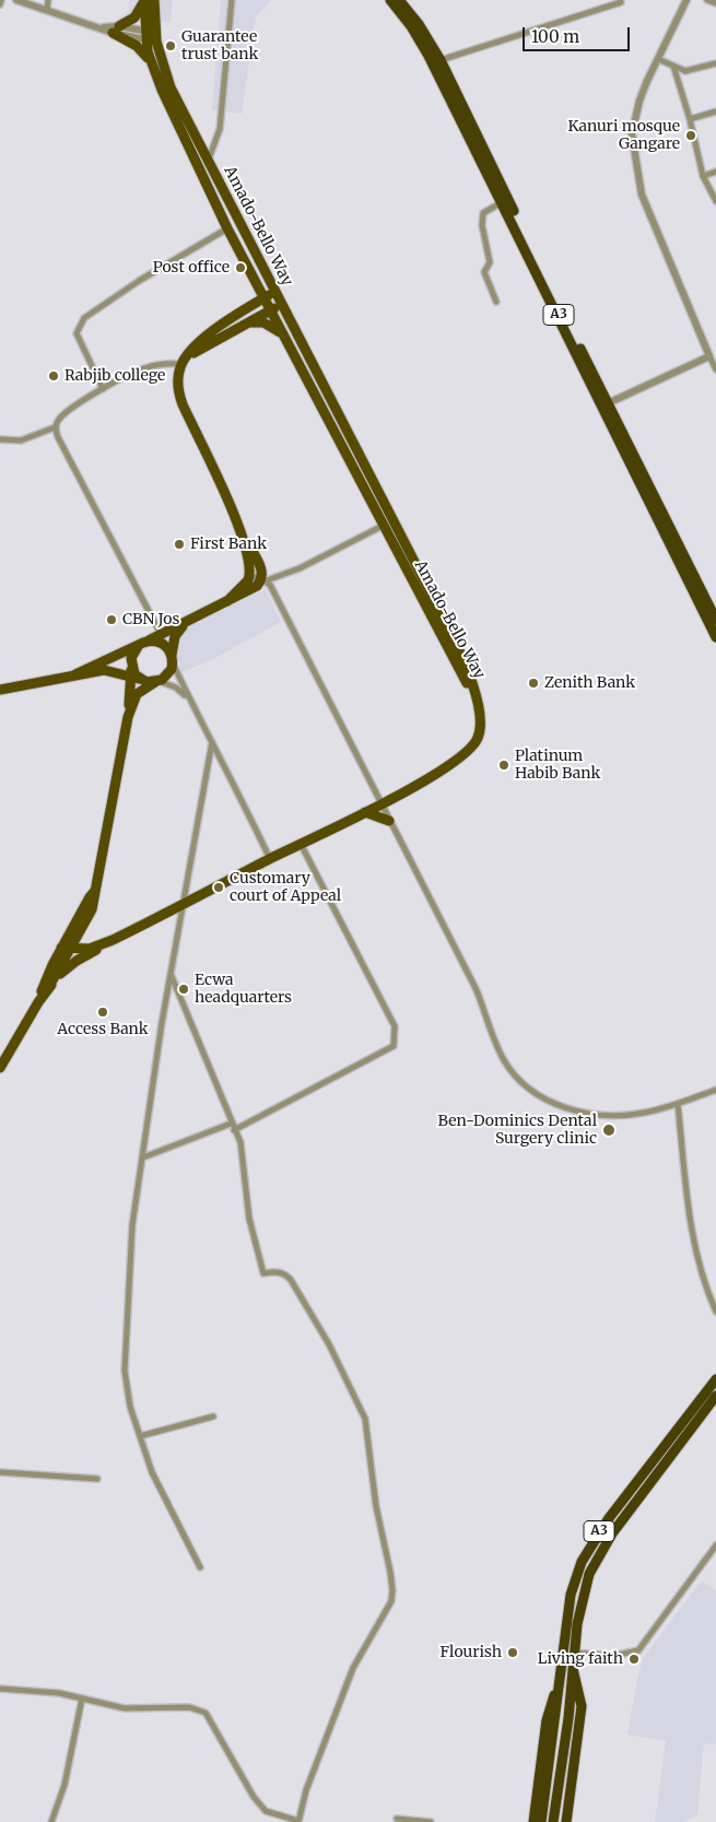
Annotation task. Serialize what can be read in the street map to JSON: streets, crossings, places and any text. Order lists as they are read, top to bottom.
{
  "streets": {
    "highway": ["A3"],
    "main road": ["Amado-Bello Way"]
  },
  "places": [
    "Guarantee trust bank",
    "Kanuri mosque Gangare",
    "Post office",
    "Rabjib college",
    "First Bank",
    "CBN Jos",
    "Zenith Bank",
    "Platinum Habib Bank",
    "Customary court of Appeal",
    "Ecwa headquarters",
    "Access Bank",
    "Ben-Dominics Dental Surgery clinic",
    "Flourish",
    "Living faith"
  ],
  "scale_bar": "100 m"
}
